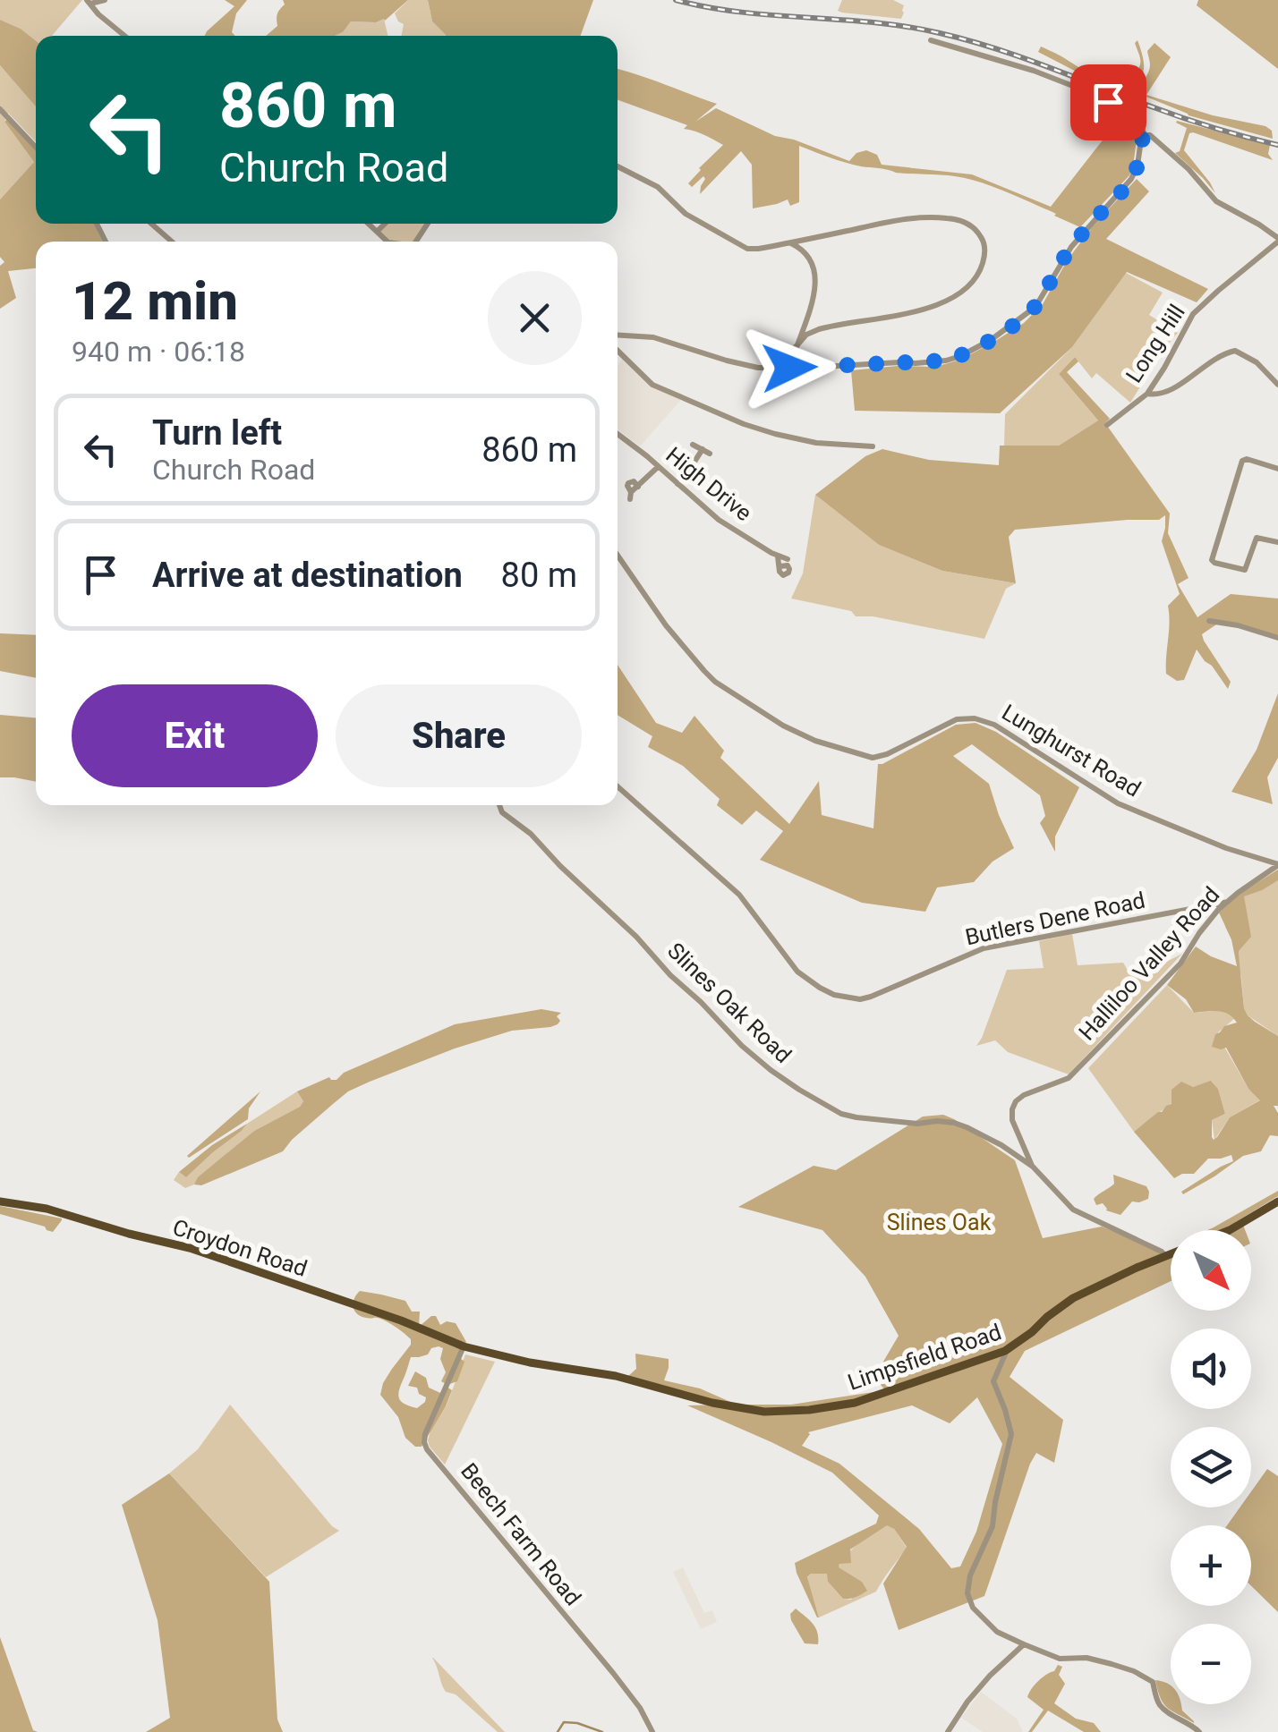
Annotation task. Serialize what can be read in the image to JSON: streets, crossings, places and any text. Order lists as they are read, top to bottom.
{
  "streets": {
    "main road": ["Croydon Road", "Limpsfield Road"],
    "street": [
      "Long Hill",
      "High Drive",
      "Lunghurst Road",
      "Butlers Dene Road",
      "Halliloo Valley Road",
      "Slines Oak Road",
      "Beech Farm Road"
    ]
  },
  "crossings": [
    ["Lunghurst Road", "Halliloo Valley Road"],
    ["Butlers Dene Road", "Halliloo Valley Road"],
    ["Halliloo Valley Road", "Slines Oak Road"],
    ["Slines Oak Road", "Limpsfield Road"],
    ["Croydon Road", "Limpsfield Road"],
    ["Croydon Road", "Beech Farm Road"],
    ["Limpsfield Road", "Beech Farm Road"]
  ],
  "parks": ["Slines Oak"],
  "north": "bottom right",
  "page": {
    "turn": ["860 m", "Church Road"],
    "heading": ["12 min", "940 m · 06:18"],
    "list": [
      {
        "name": "Turn left",
        "note": "Church Road",
        "value": "860 m"
      },
      {
        "name": "Arrive at destination",
        "value": "80 m"
      }
    ],
    "buttons": ["Exit", "Share"],
    "map_buttons": ["+", "−"]
  }
}
